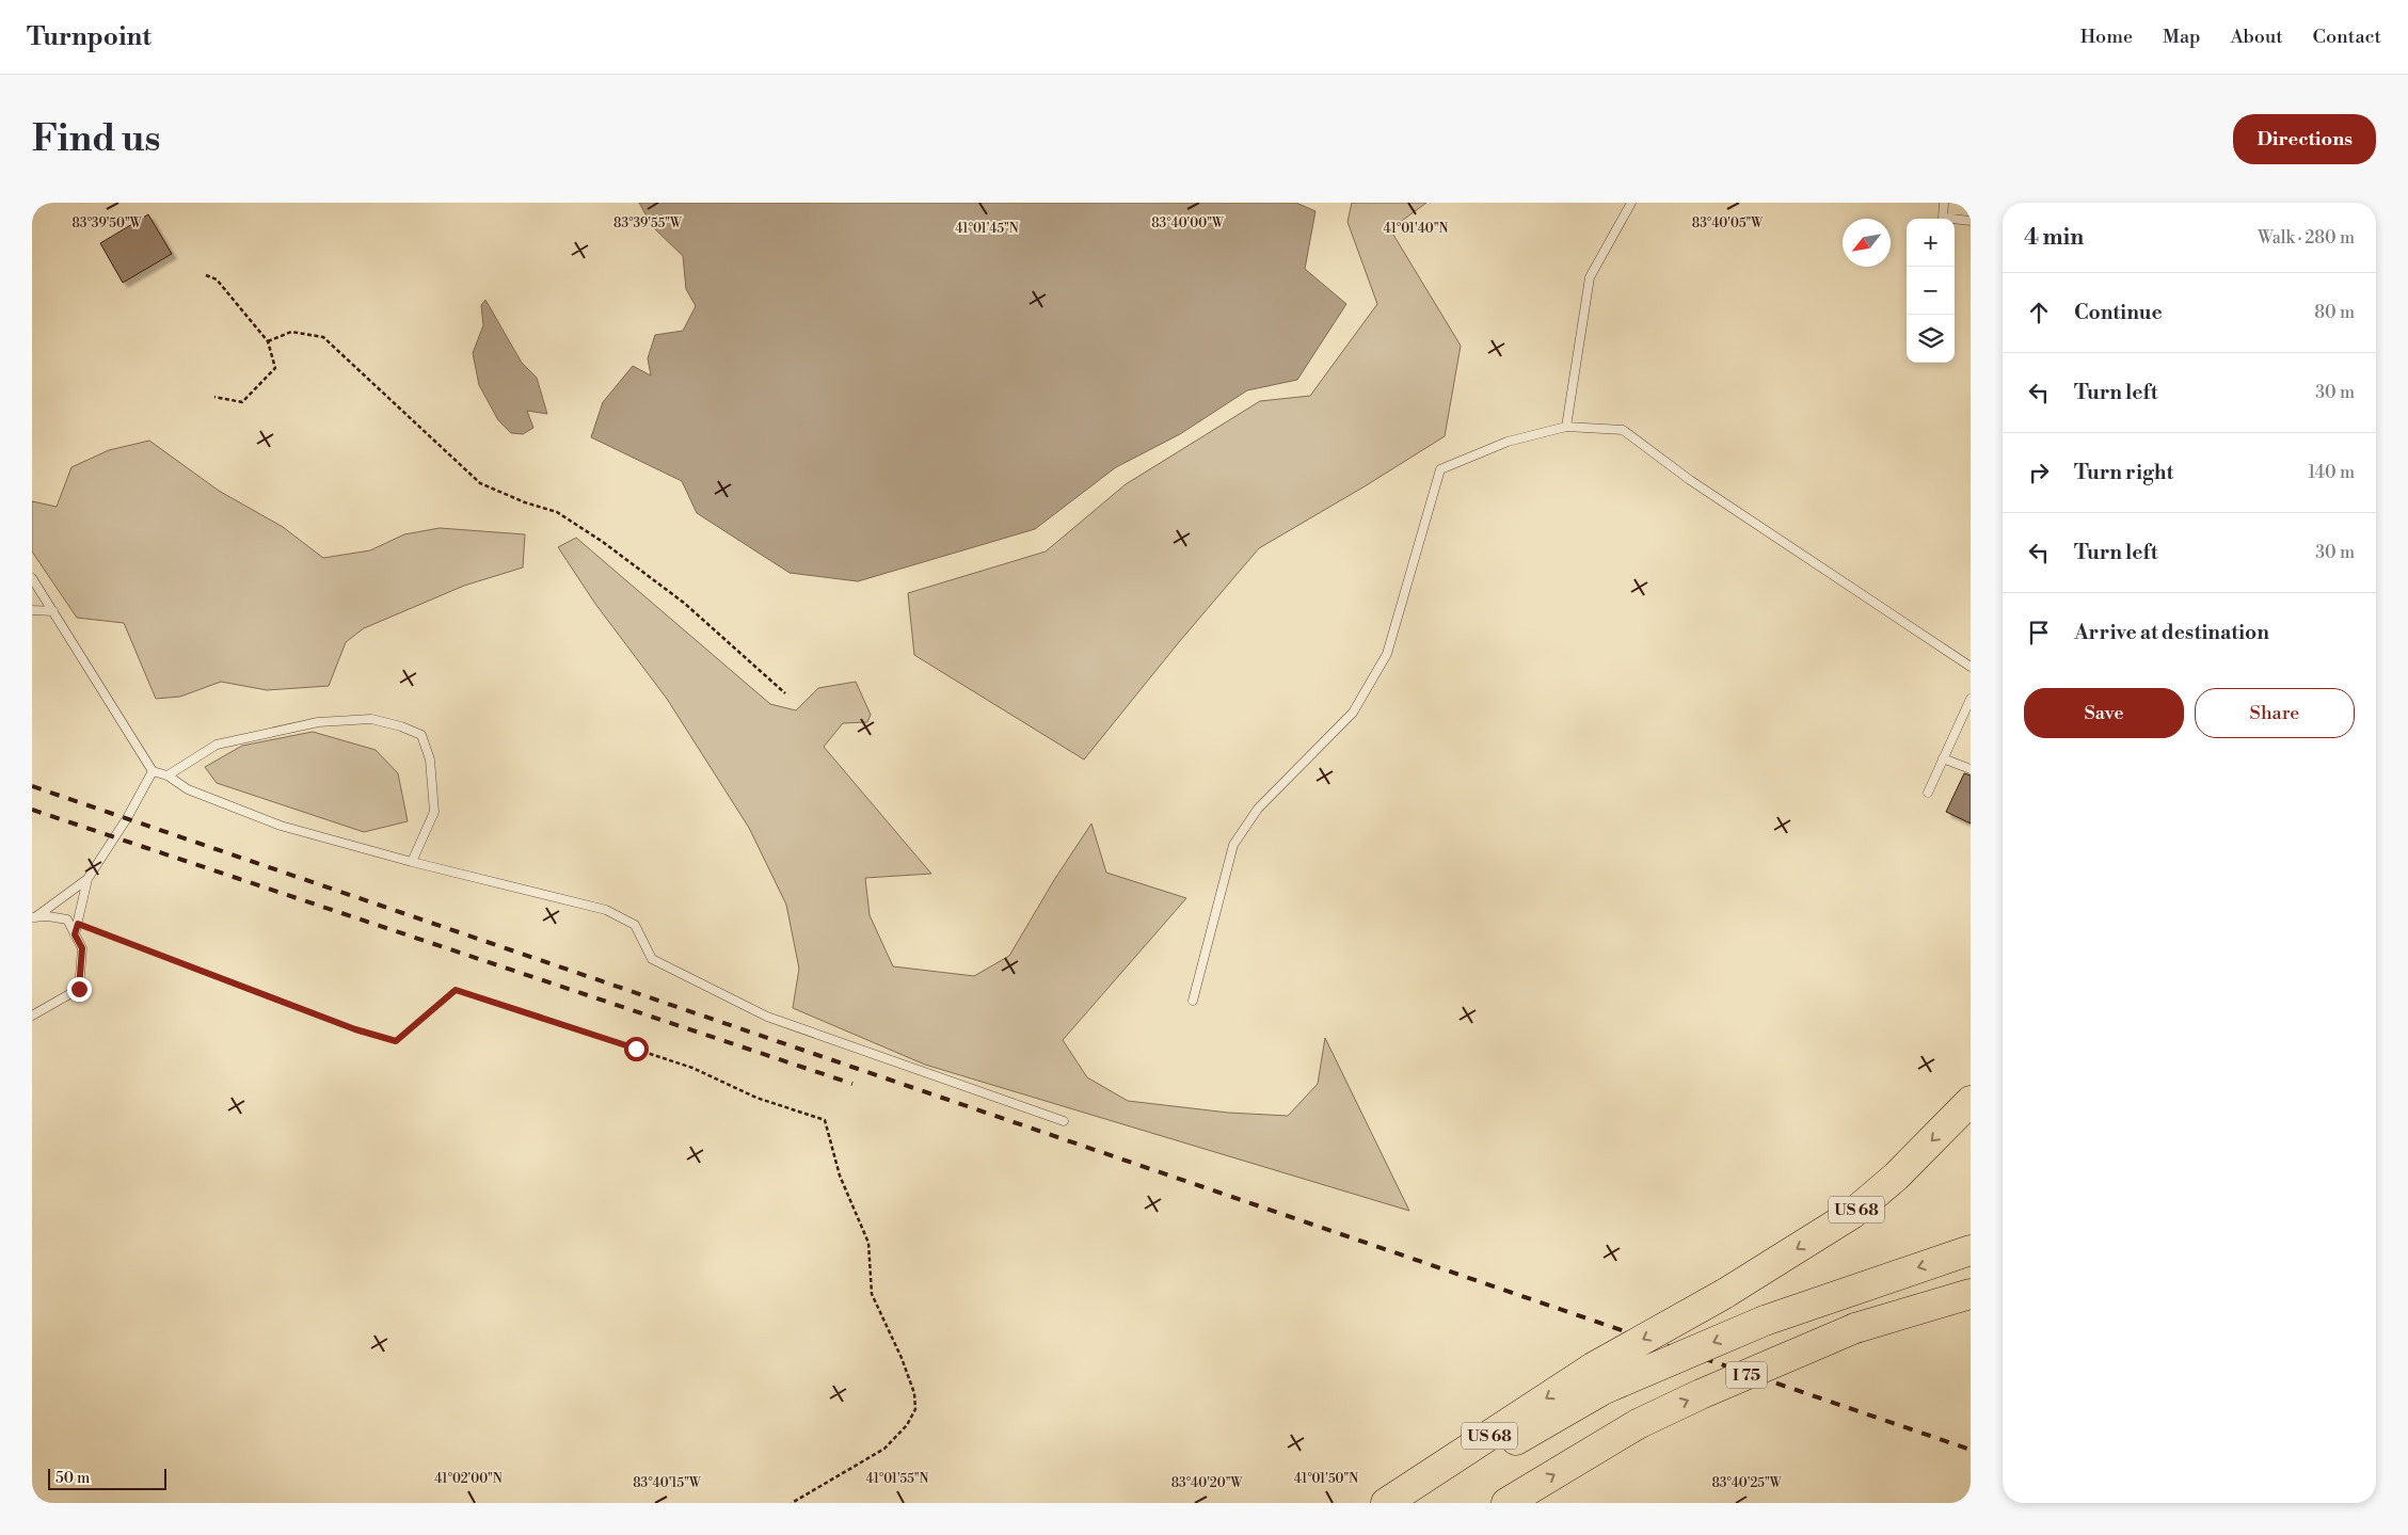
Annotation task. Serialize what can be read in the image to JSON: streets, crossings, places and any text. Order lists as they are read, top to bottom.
{
  "streets": {
    "highway": ["US 68", "I 75"]
  },
  "crossings": [
    ["US 68", "I 75"]
  ],
  "scale_bar": "50 m",
  "north": "bottom left",
  "page": {
    "header": "Turnpoint",
    "nav": [
      "Home",
      "Map",
      "About",
      "Contact"
    ],
    "buttons": [
      "Directions",
      ["Save", "Share"]
    ],
    "title": "Find us",
    "heading": ["4 min", "Walk · 280 m"],
    "map_buttons": ["+", "−"],
    "list": [
      ["Continue", "80 m"],
      ["Turn left", "30 m"],
      ["Turn right", "140 m"],
      ["Turn left", "30 m"],
      "Arrive at destination"
    ],
    "scale": "50 m"
  },
  "coordinates": [
    "83°39'50\"W",
    "83°39'55\"W",
    "83°40'00\"W",
    "83°40'05\"W",
    "41°01'45\"N",
    "41°01'40\"N",
    "41°02'00\"N",
    "41°01'55\"N",
    "41°01'50\"N",
    "83°40'15\"W",
    "83°40'20\"W",
    "83°40'25\"W"
  ]
}
